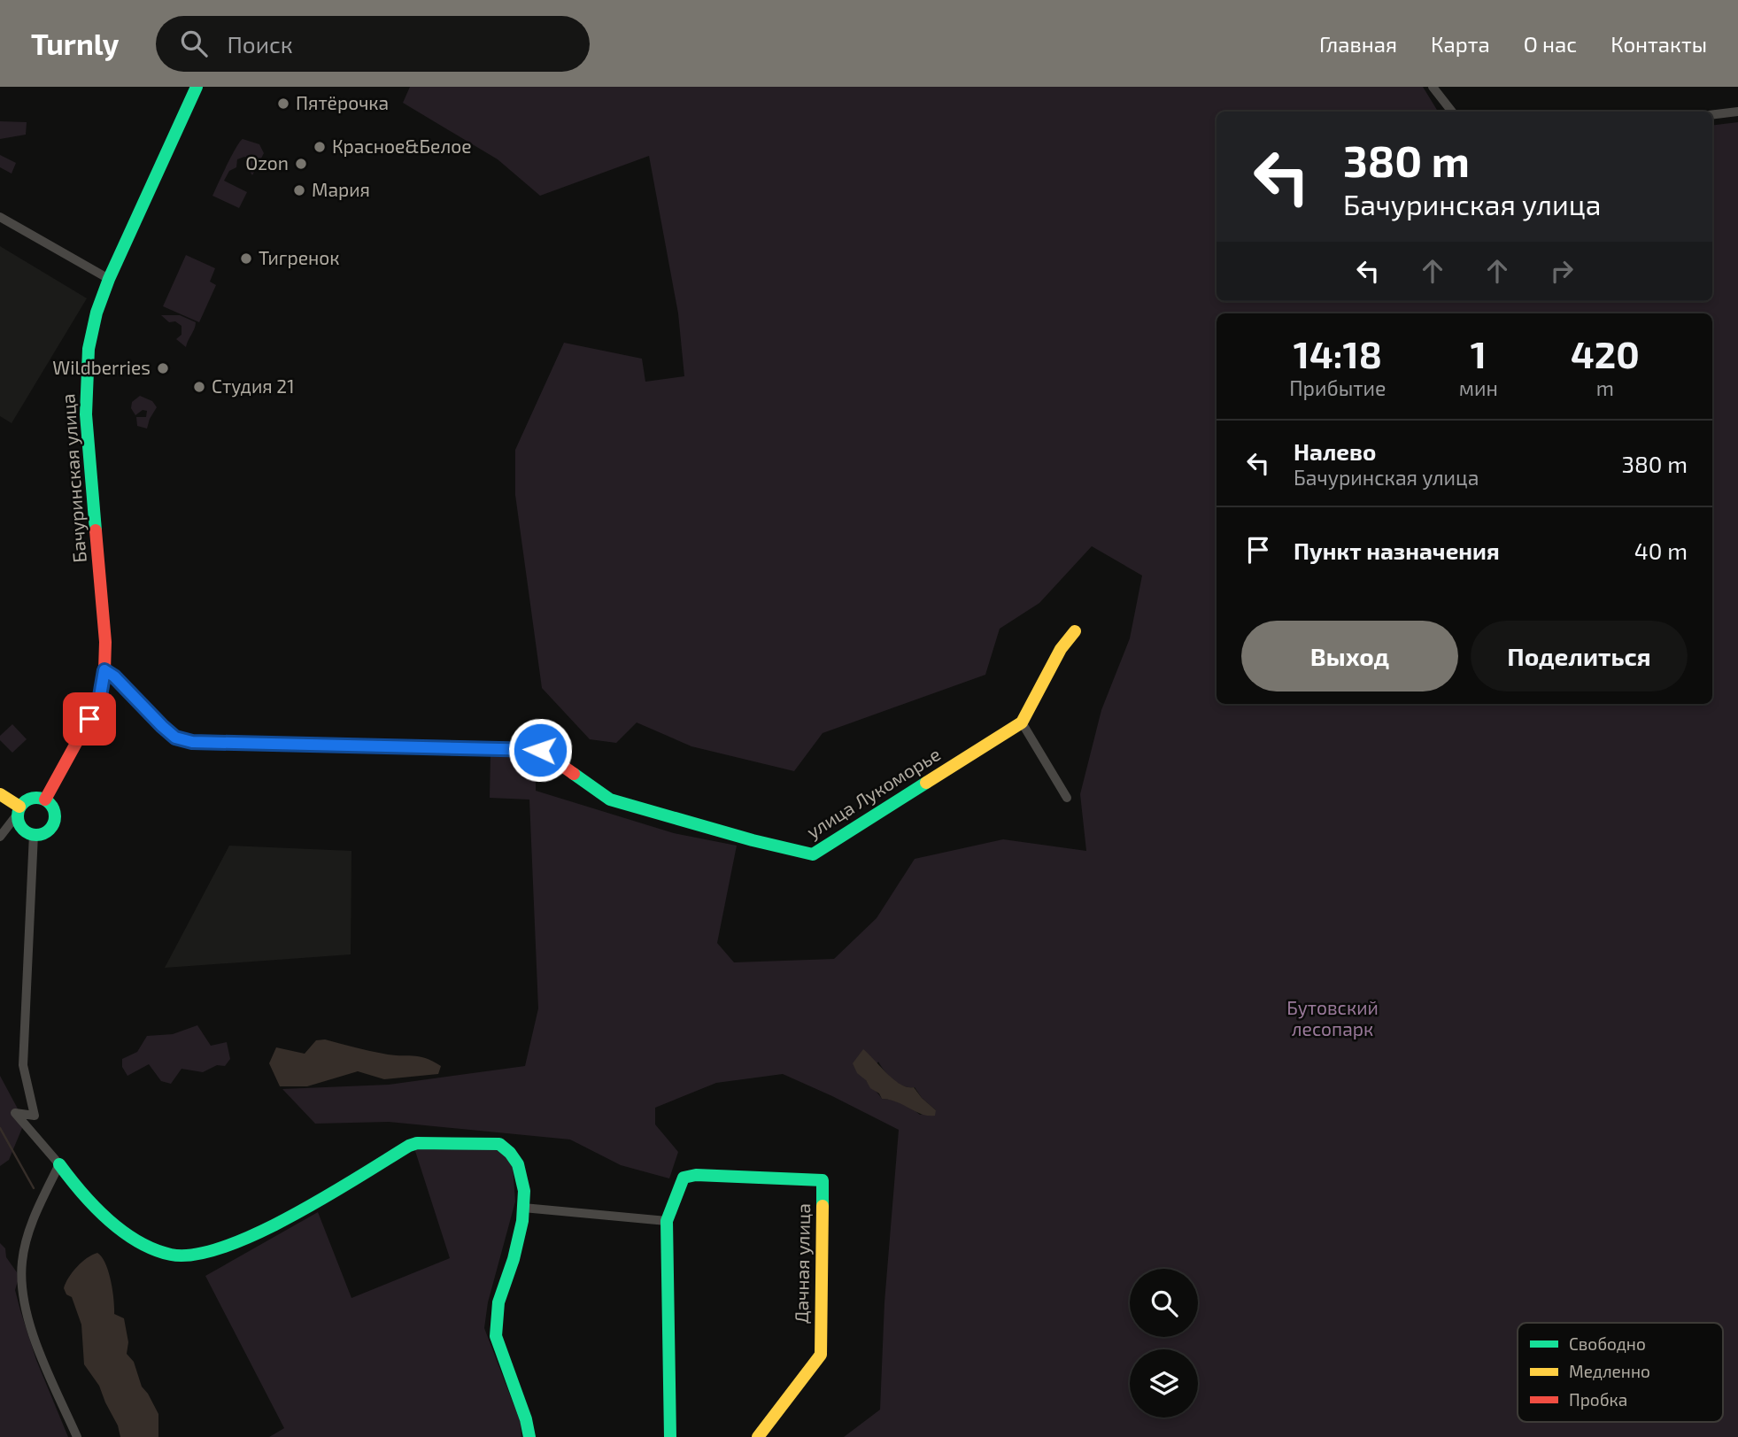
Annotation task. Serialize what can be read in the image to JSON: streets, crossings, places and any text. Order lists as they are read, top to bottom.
{
  "streets": {
    "street": ["Бачуринская улица", "улица Лукоморье", "Дачная улица"]
  },
  "crossings": [
    ["Бачуринская улица", "улица Лукоморье"]
  ],
  "parks": ["Бутовский лесопарк"],
  "places": [
    "Пятёрочка",
    "Красное&Белое",
    "Ozon",
    "Мария",
    "Тигренок",
    "Wildberries",
    "Студия 21"
  ],
  "legend": ["Свободно", "Медленно", "Пробка"],
  "page": {
    "header": "Turnly",
    "search": "Поиск",
    "nav": [
      "Главная",
      "Карта",
      "О нас",
      "Контакты"
    ],
    "turn": ["380 m", "Бачуринская улица"],
    "eta": [
      "14:18",
      "Прибытие",
      "1",
      "мин",
      "420",
      "m"
    ],
    "list": [
      {
        "name": "Налево",
        "note": "Бачуринская улица",
        "value": "380 m"
      },
      {
        "name": "Пункт назначения",
        "value": "40 m"
      }
    ],
    "buttons": ["Выход", "Поделиться"]
  }
}
